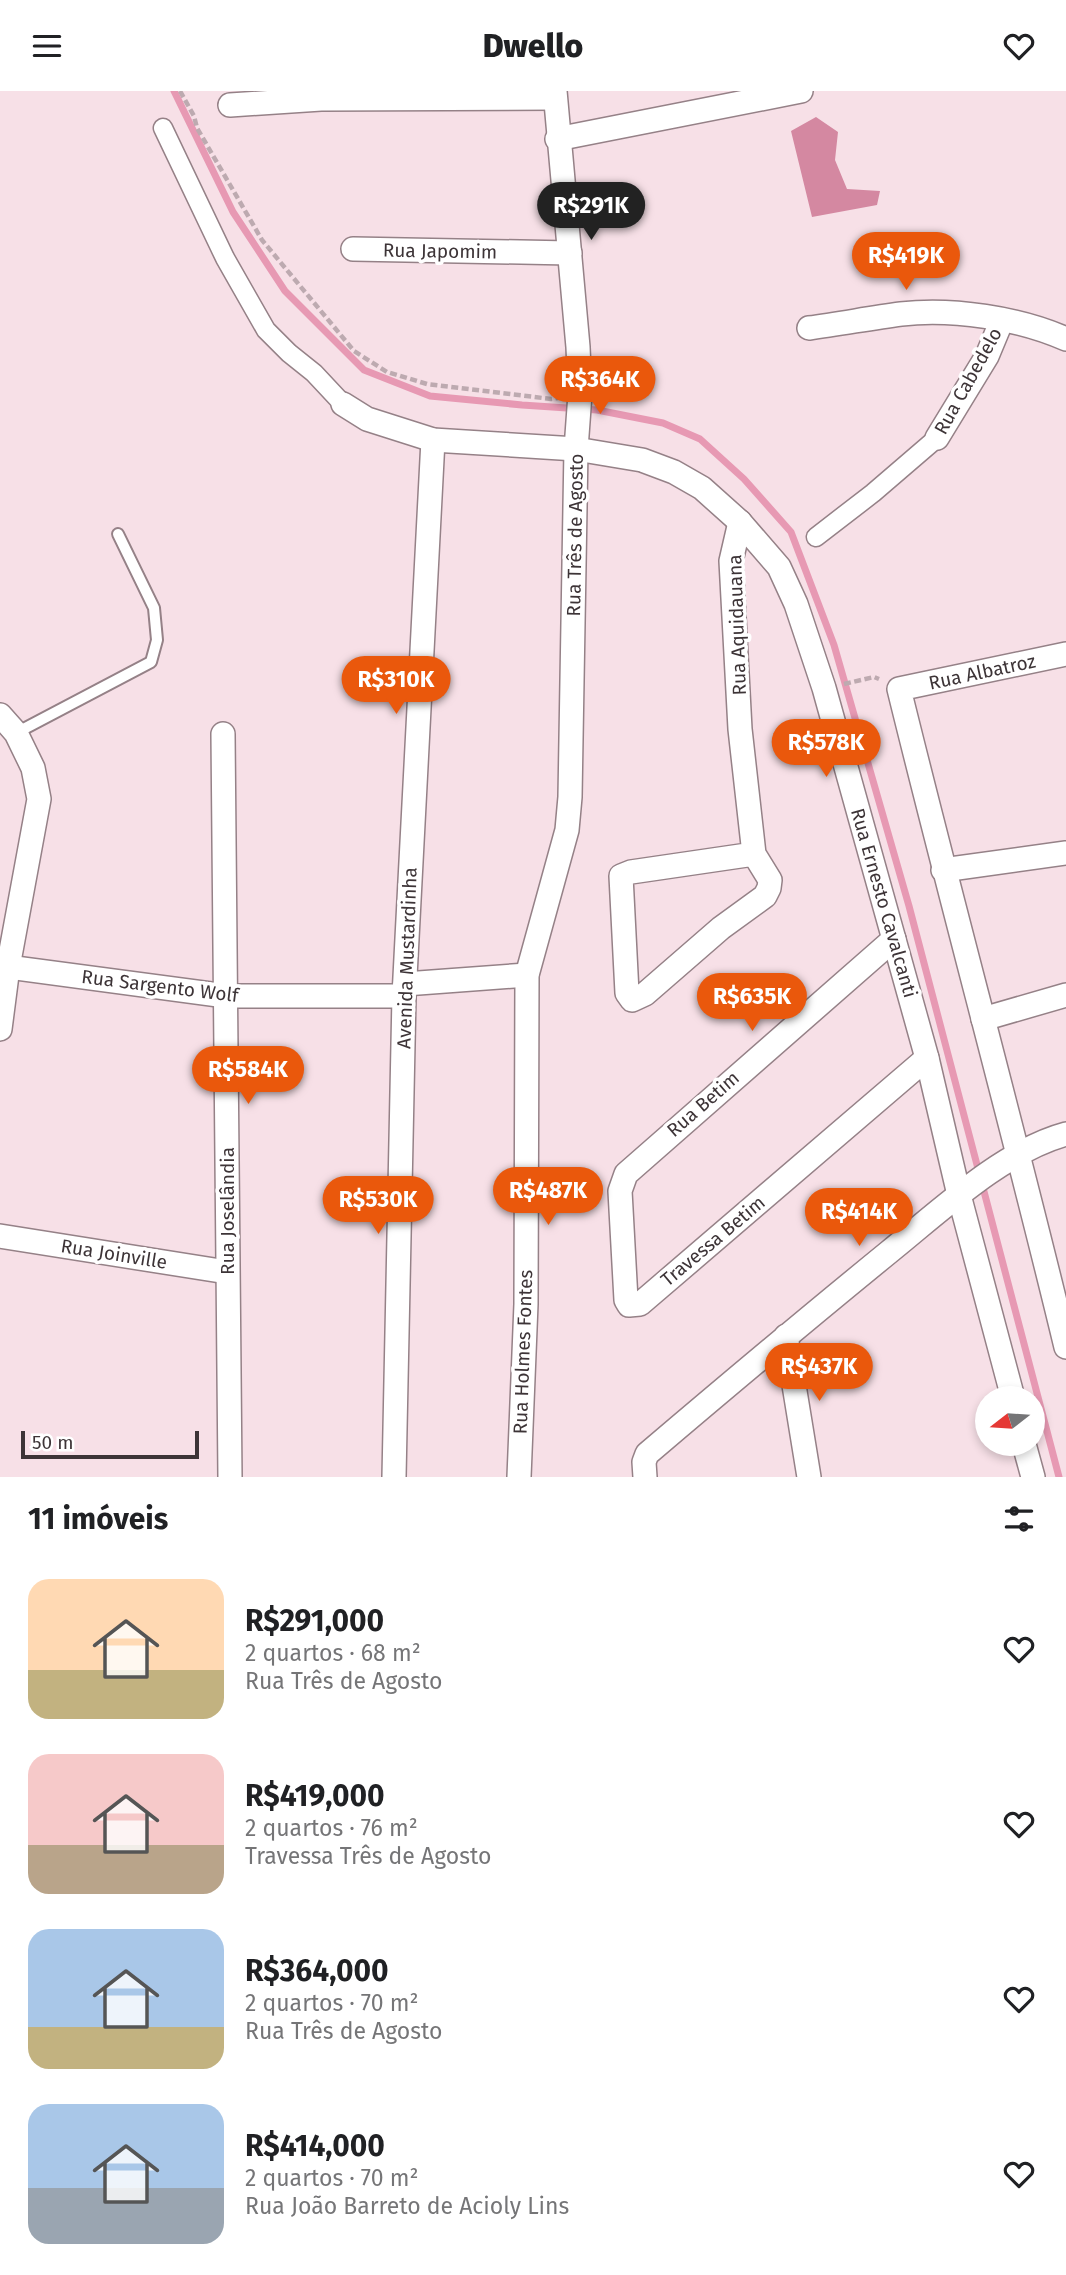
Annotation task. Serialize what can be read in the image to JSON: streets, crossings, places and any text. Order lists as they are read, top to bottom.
{
  "streets": {
    "street": [
      "Rua Japomim",
      "Rua Cabedelo",
      "Rua Três de Agosto",
      "Rua Aquidauana",
      "Rua Albatroz",
      "Rua Ernesto Cavalcanti",
      "Avenida Mustardinha",
      "Rua Sargento Wolf",
      "Rua Betim",
      "Rua Joselândia",
      "Travessa Betim",
      "Rua Joinville",
      "Rua Holmes Fontes"
    ]
  },
  "crossings": [
    ["Rua Japomim", "Rua Três de Agosto"],
    ["Rua Três de Agosto", "Rua Ernesto Cavalcanti"],
    ["Rua Três de Agosto", "Rua Sargento Wolf"],
    ["Rua Três de Agosto", "Rua Holmes Fontes"],
    ["Rua Aquidauana", "Rua Ernesto Cavalcanti"],
    ["Rua Ernesto Cavalcanti", "Avenida Mustardinha"],
    ["Rua Ernesto Cavalcanti", "Rua Betim"],
    ["Rua Ernesto Cavalcanti", "Travessa Betim"],
    ["Avenida Mustardinha", "Rua Sargento Wolf"],
    ["Rua Sargento Wolf", "Rua Joselândia"],
    ["Rua Sargento Wolf", "Rua Holmes Fontes"],
    ["Rua Betim", "Travessa Betim"],
    ["Rua Joselândia", "Rua Joinville"]
  ],
  "scale_bar": "50 m",
  "north": "left",
  "page": {
    "header": "Dwello",
    "price": [
      "R$291K",
      "R$419K",
      "R$364K",
      "R$310K",
      "R$578K",
      "R$635K",
      "R$584K",
      "R$487K",
      "R$530K",
      "R$414K",
      "R$437K"
    ],
    "scale": "50 m",
    "heading": "11 imóveis",
    "list": [
      {
        "name": "R$291,000",
        "note": "2 quartos · 68 m² · Rua Três de Agosto"
      },
      {
        "name": "R$419,000",
        "note": "2 quartos · 76 m² · Travessa Três de Agosto"
      },
      {
        "name": "R$364,000",
        "note": "2 quartos · 70 m² · Rua Três de Agosto"
      },
      {
        "name": "R$414,000",
        "note": "2 quartos · 70 m² · Rua João Barreto de Acioly Lins"
      }
    ]
  }
}
